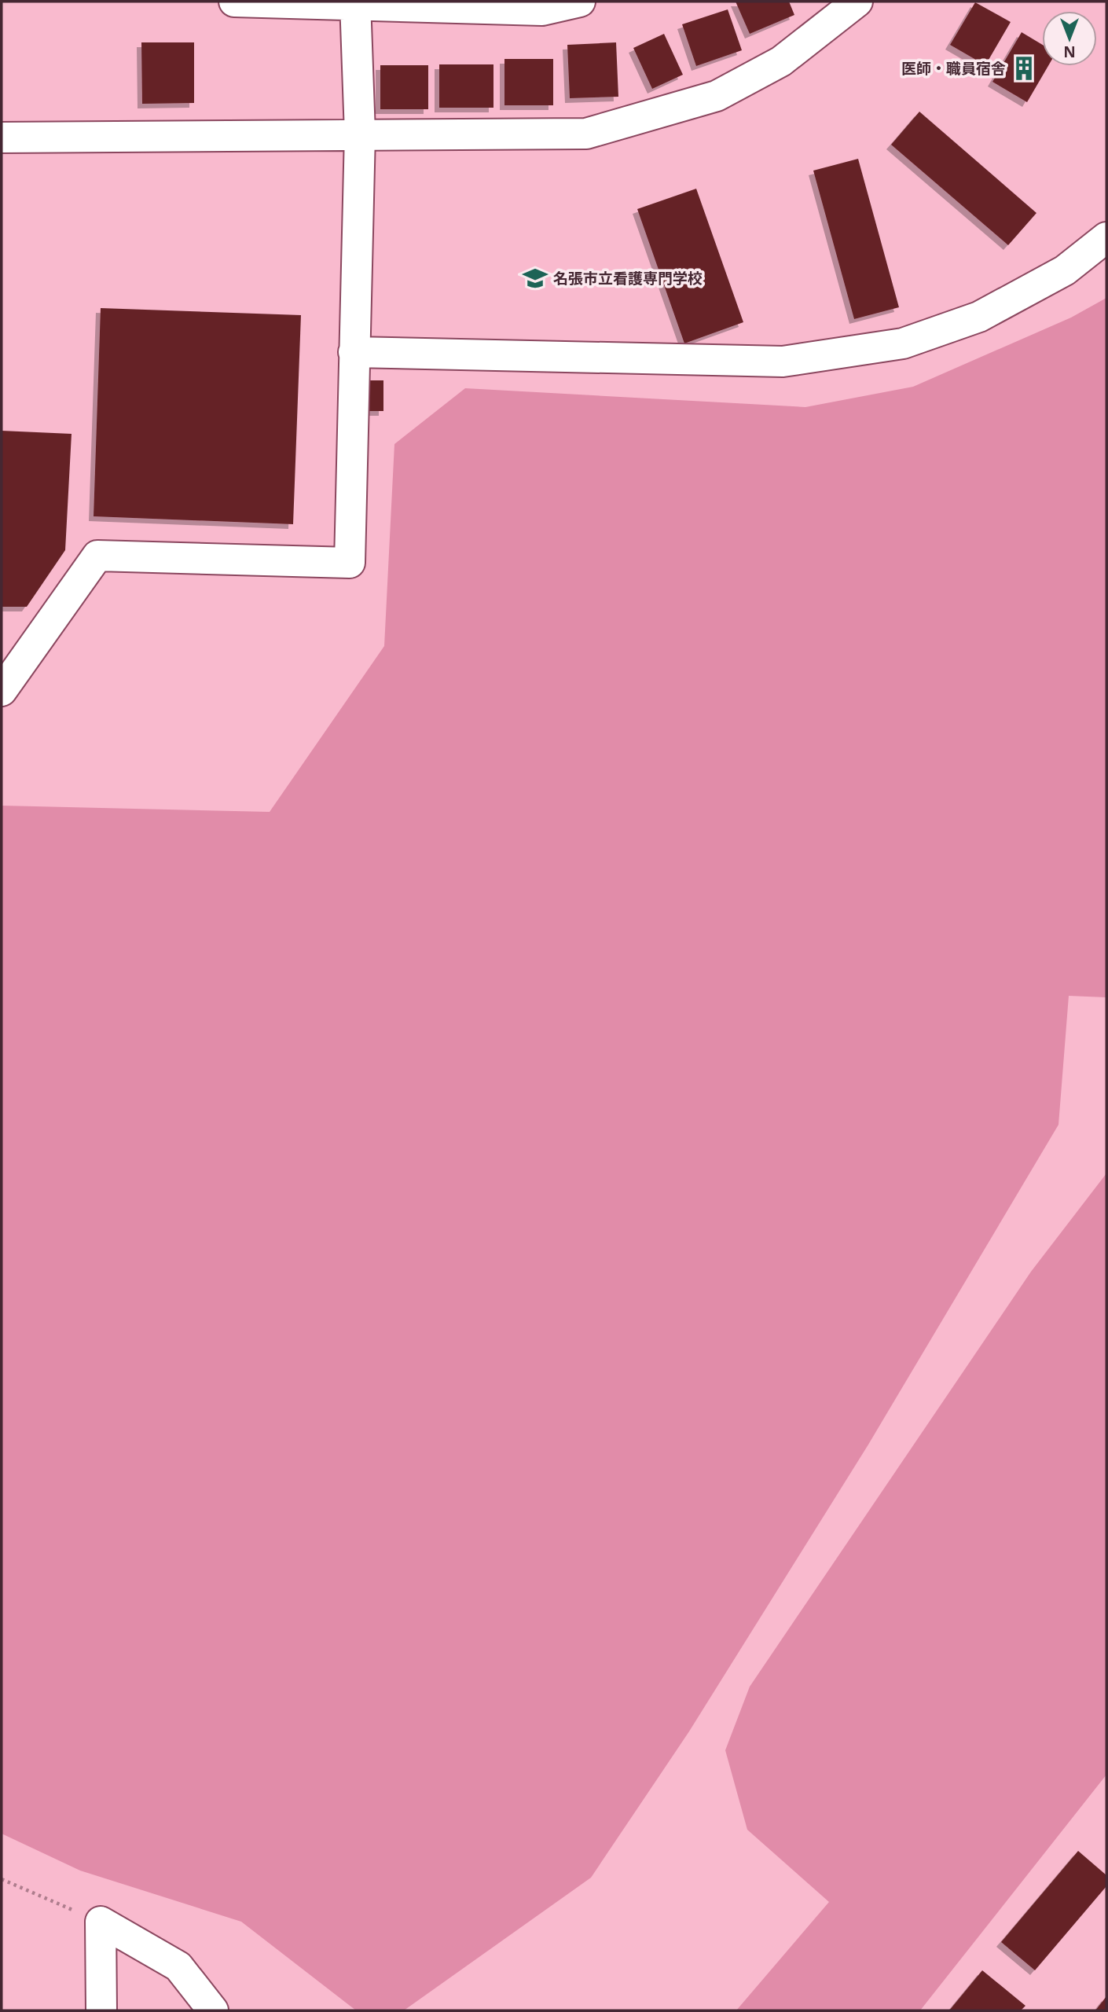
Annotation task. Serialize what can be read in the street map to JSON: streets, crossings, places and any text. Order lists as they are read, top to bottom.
{
  "places": {
    "building": ["医師・職員宿舎"],
    "school or university": ["名張市立看護専門学校"]
  },
  "north": "bottom"
}
